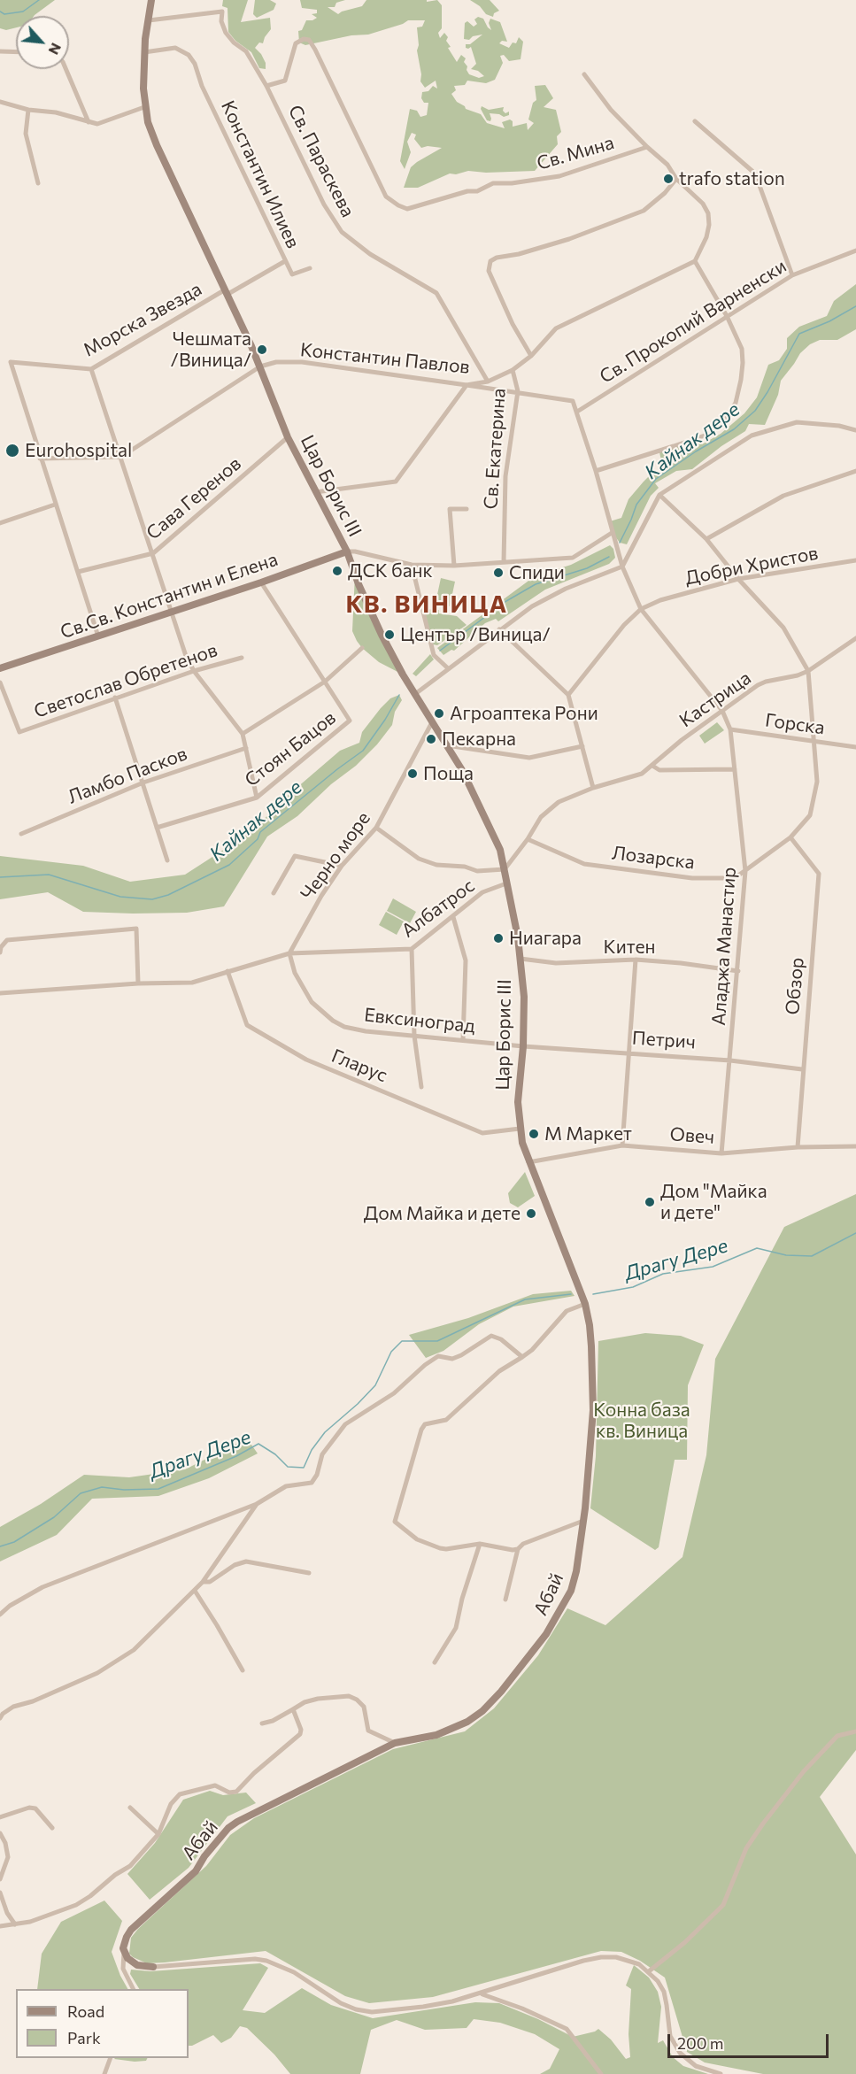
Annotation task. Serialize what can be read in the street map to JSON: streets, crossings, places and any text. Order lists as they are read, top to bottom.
{
  "streets": {
    "street": [
      "Св. Мина",
      "Св. Параскева",
      "Константин Илиев",
      "Морска Звезда",
      "Св. Прокопий Варненски",
      "Константин Павлов",
      "Св. Екатерина",
      "Цар Борис III",
      "Сава Геренов",
      "Добри Христов",
      "Св.Св. Константин и Елена",
      "Светослав Обретенов",
      "Кастрица",
      "Горска",
      "Стоян Бацов",
      "Ламбо Пасков",
      "Черно море",
      "Лозарска",
      "Албатрос",
      "Аладжа Манастир",
      "Китен",
      "Обзор",
      "Евксиноград",
      "Петрич",
      "Гларус",
      "Овеч",
      "Абай"
    ]
  },
  "crossings": [
    ["Св. Мина", "Св. Параскева"],
    ["Св. Параскева", "Константин Павлов"],
    ["Св. Параскева", "Цар Борис III"],
    ["Константин Илиев", "Морска Звезда"],
    ["Константин Илиев", "Цар Борис III"],
    ["Морска Звезда", "Цар Борис III"],
    ["Св. Прокопий Варненски", "Аладжа Манастир"],
    ["Константин Павлов", "Св. Екатерина"],
    ["Константин Павлов", "Цар Борис III"],
    ["Цар Борис III", "Сава Геренов"],
    ["Цар Борис III", "Св.Св. Константин и Елена"],
    ["Цар Борис III", "Кастрица"],
    ["Цар Борис III", "Черно море"],
    ["Цар Борис III", "Албатрос"],
    ["Цар Борис III", "Китен"],
    ["Цар Борис III", "Евксиноград"],
    ["Цар Борис III", "Петрич"],
    ["Цар Борис III", "Гларус"],
    ["Цар Борис III", "Овеч"],
    ["Цар Борис III", "Абай"],
    ["Добри Христов", "Аладжа Манастир"],
    ["Кастрица", "Лозарска"],
    ["Кастрица", "Аладжа Манастир"],
    ["Горска", "Лозарска"],
    ["Горска", "Аладжа Манастир"],
    ["Черно море", "Албатрос"],
    ["Черно море", "Евксиноград"],
    ["Лозарска", "Аладжа Манастир"],
    ["Лозарска", "Обзор"],
    ["Албатрос", "Евксиноград"],
    ["Аладжа Манастир", "Китен"],
    ["Аладжа Манастир", "Петрич"],
    ["Аладжа Манастир", "Овеч"],
    ["Обзор", "Петрич"],
    ["Обзор", "Овеч"],
    ["Евксиноград", "Петрич"]
  ],
  "districts": ["КВ. ВИНИЦА"],
  "water": ["Кайнак дере", "Драгу Дере"],
  "parks": ["Конна база кв. Виница"],
  "places": [
    "trafo station",
    "Чешмата /Виница/",
    "Eurohospital",
    "ДСК банк",
    "Спиди",
    "Център /Виница/",
    "Агроаптека Рони",
    "Пекарна",
    "Поща",
    "Ниагара",
    "М Маркет",
    "Дом \"Майка и дете\"",
    "Дом Майка и дете"
  ],
  "legend": ["Road", "Park"],
  "scale_bar": "200 m",
  "north": "bottom right"
}
